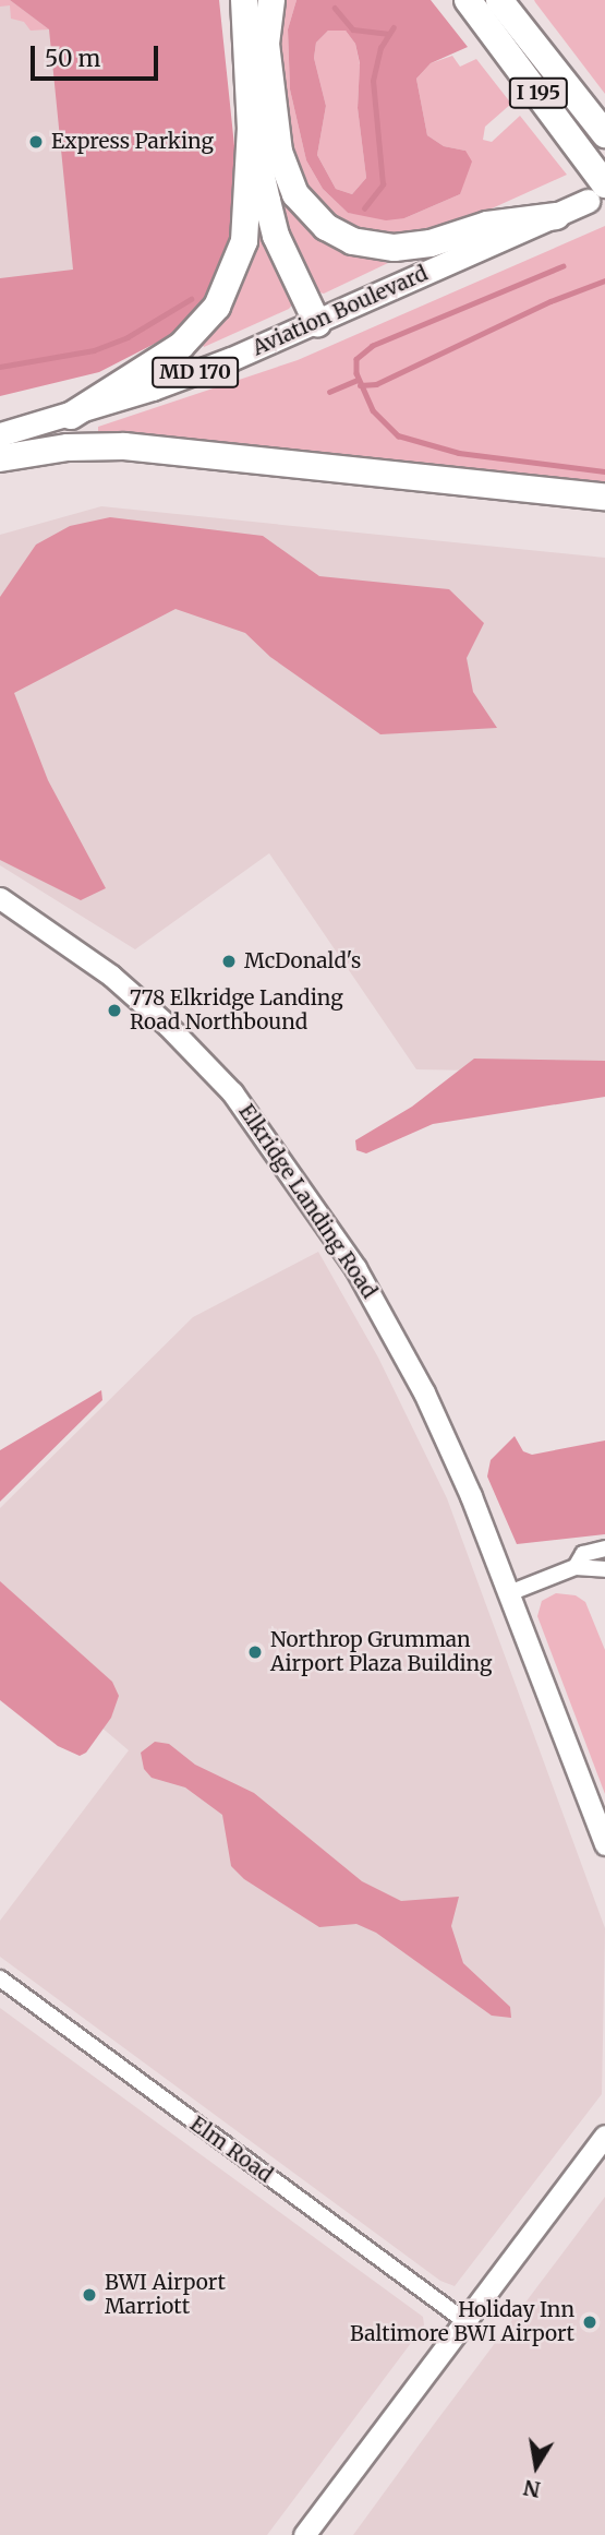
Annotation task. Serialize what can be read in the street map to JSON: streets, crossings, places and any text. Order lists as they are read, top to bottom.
{
  "streets": {
    "highway": ["I 195"],
    "main road": ["Aviation Boulevard", "MD 170", "Elkridge Landing Road"],
    "street": ["Elm Road"]
  },
  "crossings": [
    ["I 195", "Aviation Boulevard"]
  ],
  "places": [
    "Express Parking",
    "McDonald's",
    "778 Elkridge Landing Road Northbound",
    "Northrop Grumman Airport Plaza Building",
    "BWI Airport Marriott",
    "Holiday Inn Baltimore BWI Airport"
  ],
  "scale_bar": "50 m",
  "north": "bottom"
}
